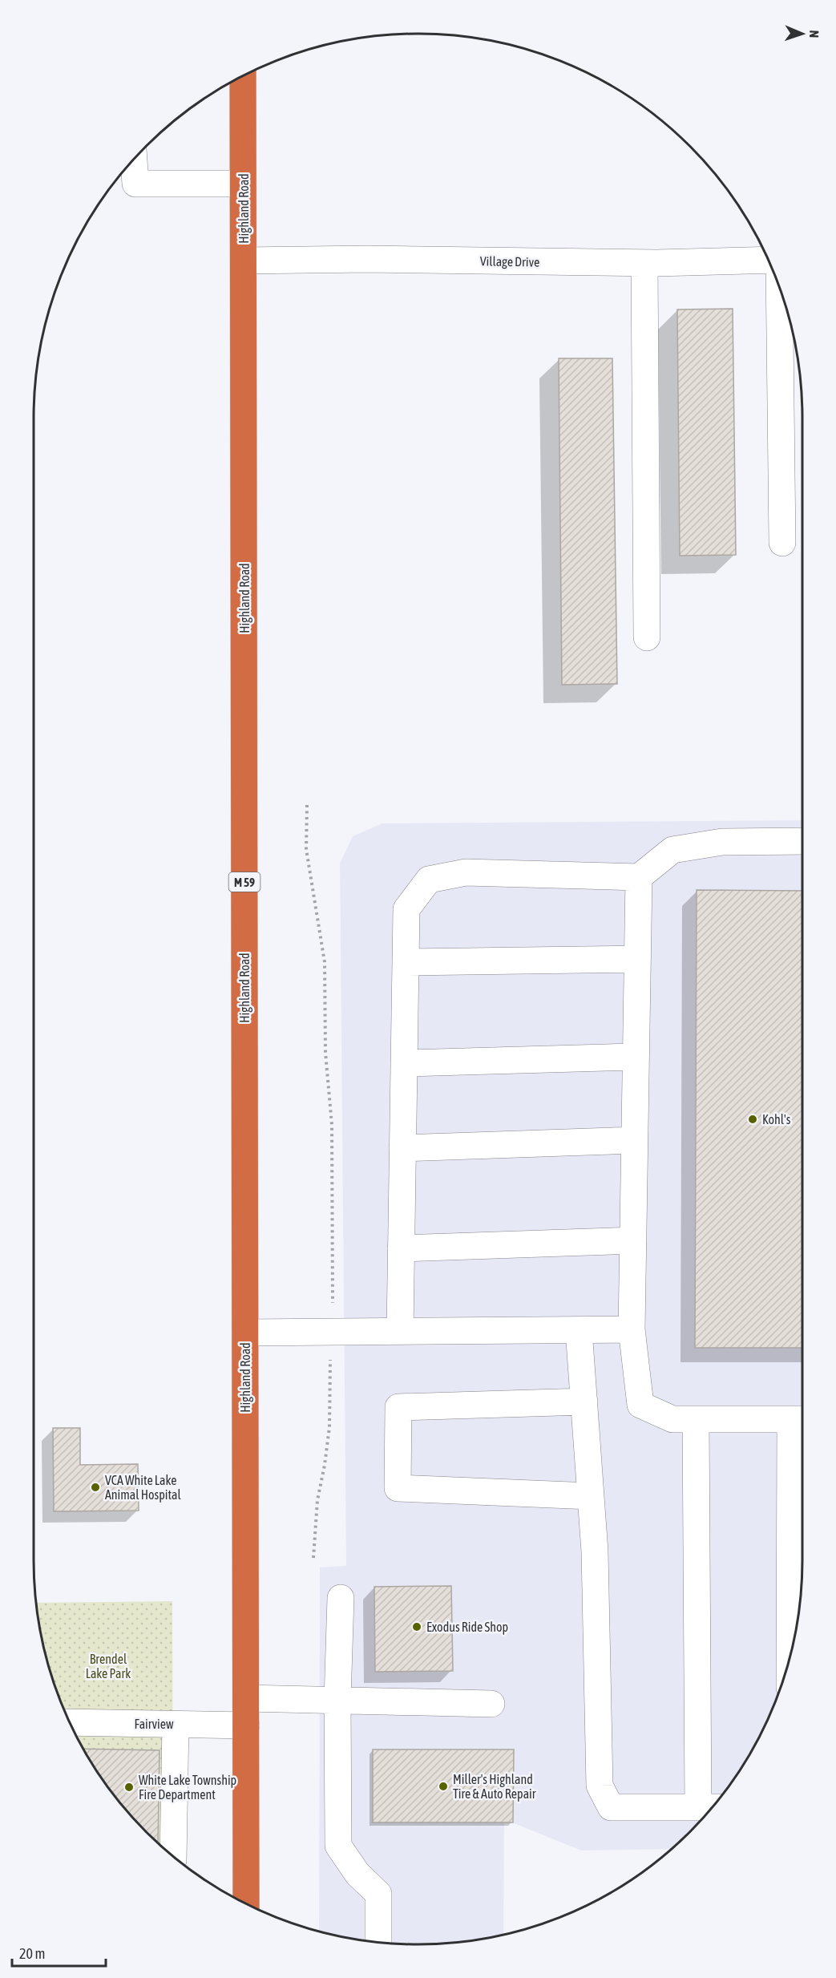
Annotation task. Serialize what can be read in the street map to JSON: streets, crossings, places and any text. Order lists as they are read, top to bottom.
{
  "streets": {
    "highway": ["Highland Road", "M 59"],
    "street": ["Village Drive", "Fairview"]
  },
  "crossings": [
    ["Highland Road", "Village Drive"],
    ["Highland Road", "Fairview"]
  ],
  "parks": ["Brendel Lake Park"],
  "places": [
    "Kohl's",
    "VCA White Lake Animal Hospital",
    "Exodus Ride Shop",
    "Miller's Highland Tire & Auto Repair",
    "White Lake Township Fire Department"
  ],
  "scale_bar": "20 m",
  "north": "right"
}
